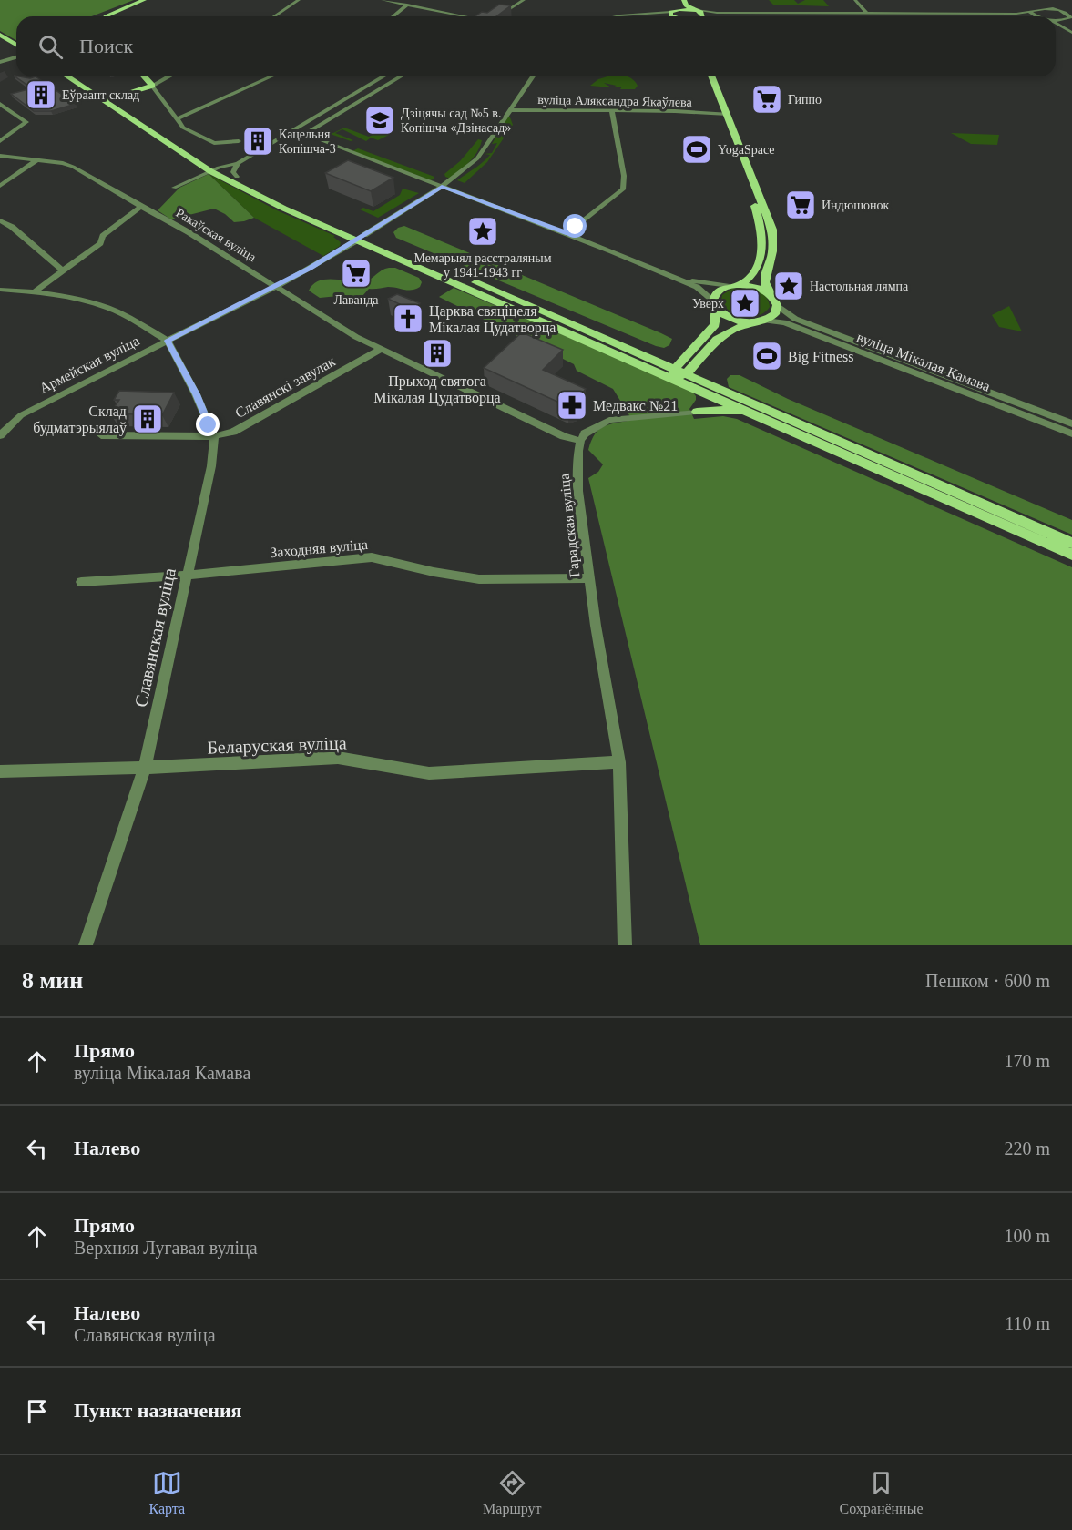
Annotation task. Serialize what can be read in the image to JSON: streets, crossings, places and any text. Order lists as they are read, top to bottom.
{
  "streets": {
    "street": [
      "вуліца Аляксандра Якаўлева",
      "Ракаўская вуліца",
      "вуліца Мікалая Камава",
      "Армейская вуліца",
      "Славянскі завулак",
      "Гарадская вуліца",
      "Заходняя вуліца",
      "Славянская вуліца",
      "Беларуская вуліца"
    ]
  },
  "crossings": [
    ["вуліца Аляксандра Якаўлева", "Армейская вуліца"],
    ["Ракаўская вуліца", "Армейская вуліца"],
    ["Армейская вуліца", "Славянская вуліца"],
    ["Славянскі завулак", "Славянская вуліца"],
    ["Гарадская вуліца", "Заходняя вуліца"],
    ["Гарадская вуліца", "Беларуская вуліца"],
    ["Заходняя вуліца", "Славянская вуліца"],
    ["Славянская вуліца", "Беларуская вуліца"]
  ],
  "places": {
    "building": [
      "Еўраапт склад",
      "Кацельня Копішча-3",
      "Прыход святога Мікалая Цудатворца",
      "Склад будматэрыялаў"
    ],
    "supermarket": ["Гиппо", "Индюшонок", "Лаванда"],
    "school or university": ["Дзіцячы сад №5 в. Копішча «Дзінасад»"],
    "sports": ["YogaSpace", "Big Fitness"],
    "place": ["Мемарыял расстраляным у 1941-1943 гг", "Настольная лямпа", "Уверх"],
    "church": ["Царква свяціцеля Мікалая Цудатворца"],
    "pharmacy": ["Медвакс №21"]
  },
  "page": {
    "search": "Поиск",
    "heading": ["8 мин", "Пешком · 600 m"],
    "list": [
      ["Прямо", "вуліца Мікалая Камава", "170 m"],
      ["Налево", "220 m"],
      ["Прямо", "Верхняя Лугавая вуліца", "100 m"],
      ["Налево", "Славянская вуліца", "110 m"],
      "Пункт назначения"
    ],
    "nav": ["Карта", "Маршрут", "Сохранённые"]
  }
}
